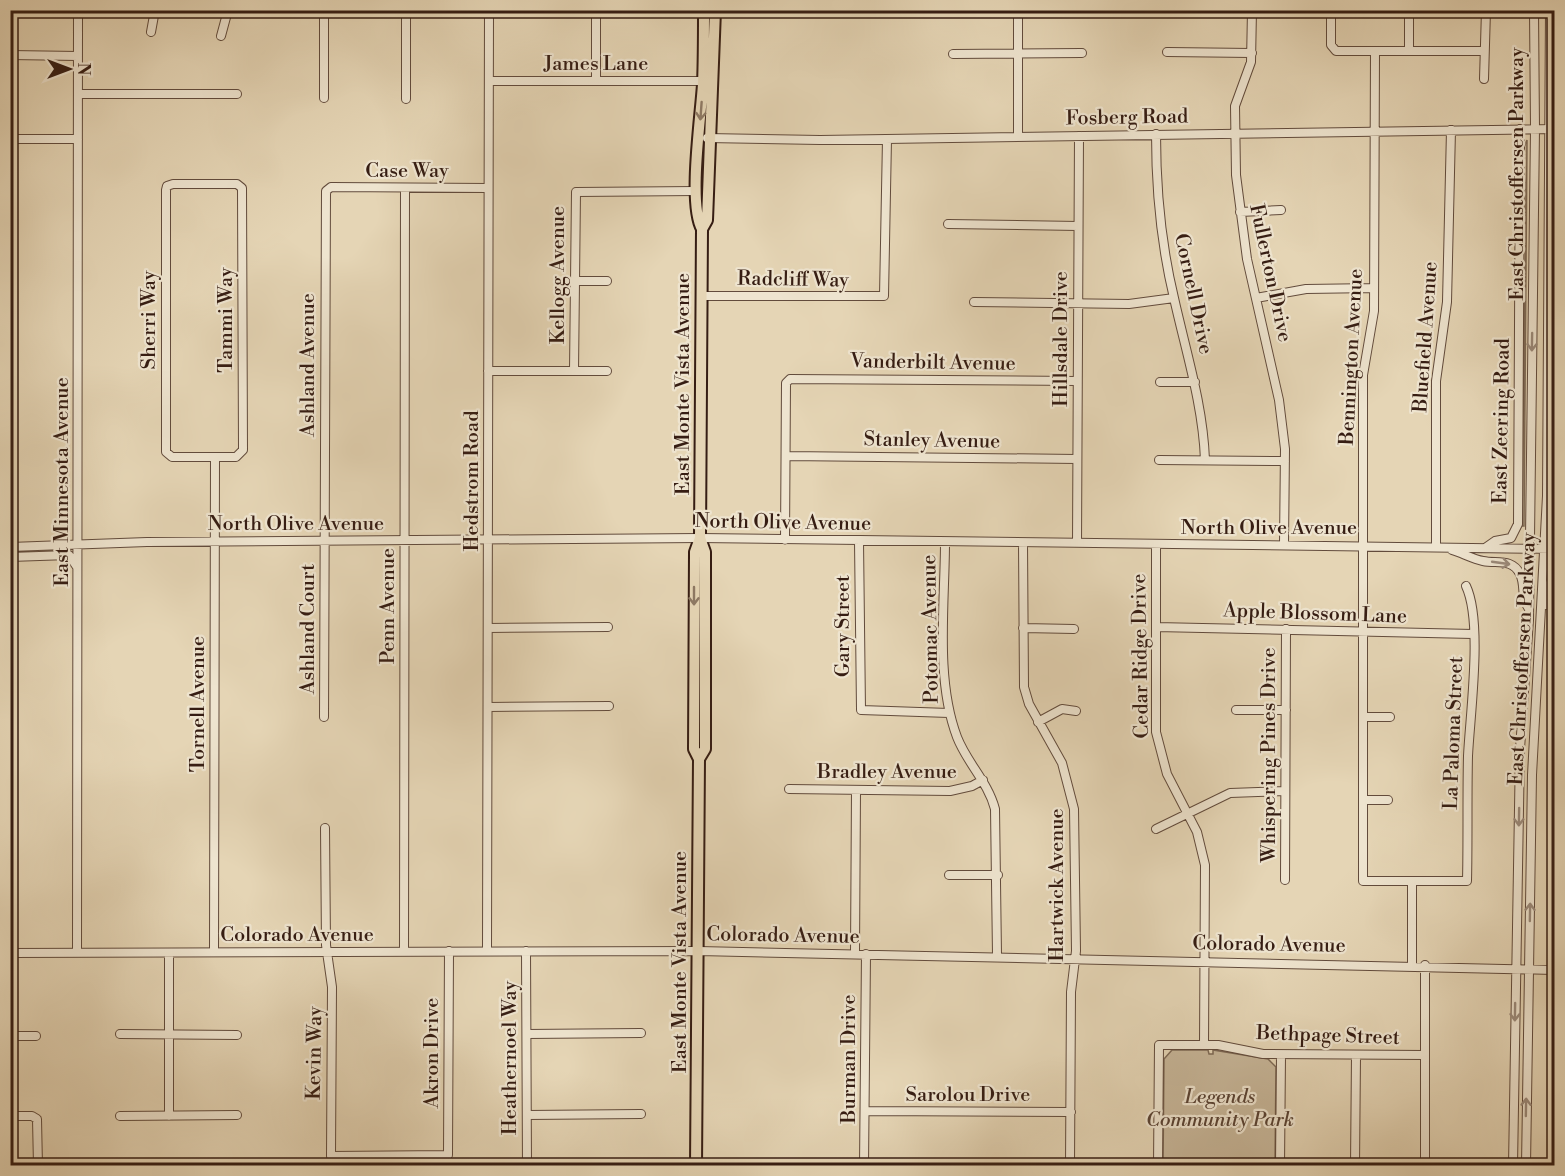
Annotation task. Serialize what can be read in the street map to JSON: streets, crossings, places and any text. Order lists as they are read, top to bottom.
{
  "streets": {
    "main road": ["East Monte Vista Avenue"],
    "street": [
      "James Lane",
      "Fosberg Road",
      "Case Way",
      "East Christoffersen Parkway",
      "Fullerton Drive",
      "Kellogg Avenue",
      "Radcliff Way",
      "Cornell Drive",
      "Sherri Way",
      "Tammi Way",
      "Bluefield Avenue",
      "Hillsdale Drive",
      "Bennington Avenue",
      "Vanderbilt Avenue",
      "Ashland Avenue",
      "East Zeering Road",
      "Stanley Avenue",
      "Hedstrom Road",
      "East Minnesota Avenue",
      "North Olive Avenue",
      "Penn Avenue",
      "Apple Blossom Lane",
      "Gary Street",
      "Ashland Court",
      "Potomac Avenue",
      "Cedar Ridge Drive",
      "Tornell Avenue",
      "La Paloma Street",
      "Whispering Pines Drive",
      "Bradley Avenue",
      "Hartwick Avenue",
      "Colorado Avenue",
      "Bethpage Street",
      "Kevin Way",
      "Akron Drive",
      "Heathernoel Way",
      "Burman Drive",
      "Sarolou Drive"
    ]
  },
  "crossings": [
    ["James Lane", "East Monte Vista Avenue"],
    ["James Lane", "Hedstrom Road"],
    ["Fosberg Road", "East Christoffersen Parkway"],
    ["Fosberg Road", "Fullerton Drive"],
    ["Fosberg Road", "Radcliff Way"],
    ["Fosberg Road", "Cornell Drive"],
    ["Fosberg Road", "Bluefield Avenue"],
    ["Fosberg Road", "Hillsdale Drive"],
    ["Fosberg Road", "Bennington Avenue"],
    ["Fosberg Road", "East Monte Vista Avenue"],
    ["Fosberg Road", "East Zeering Road"],
    ["Case Way", "Ashland Avenue"],
    ["Case Way", "Hedstrom Road"],
    ["Case Way", "Penn Avenue"],
    ["East Christoffersen Parkway", "North Olive Avenue"],
    ["East Christoffersen Parkway", "Colorado Avenue"],
    ["Fullerton Drive", "North Olive Avenue"],
    ["Kellogg Avenue", "East Monte Vista Avenue"],
    ["Radcliff Way", "East Monte Vista Avenue"],
    ["Sherri Way", "Tammi Way"],
    ["Sherri Way", "Tornell Avenue"],
    ["Tammi Way", "Tornell Avenue"],
    ["Bluefield Avenue", "North Olive Avenue"],
    ["Hillsdale Drive", "Vanderbilt Avenue"],
    ["Hillsdale Drive", "Stanley Avenue"],
    ["Hillsdale Drive", "North Olive Avenue"],
    ["Bennington Avenue", "North Olive Avenue"],
    ["Bennington Avenue", "Apple Blossom Lane"],
    ["Bennington Avenue", "La Paloma Street"],
    ["Vanderbilt Avenue", "Stanley Avenue"],
    ["Ashland Avenue", "North Olive Avenue"],
    ["Ashland Avenue", "Ashland Court"],
    ["East Monte Vista Avenue", "North Olive Avenue"],
    ["East Monte Vista Avenue", "Colorado Avenue"],
    ["East Zeering Road", "North Olive Avenue"],
    ["Hedstrom Road", "North Olive Avenue"],
    ["Hedstrom Road", "Colorado Avenue"],
    ["East Minnesota Avenue", "North Olive Avenue"],
    ["East Minnesota Avenue", "Colorado Avenue"],
    ["North Olive Avenue", "Penn Avenue"],
    ["North Olive Avenue", "Gary Street"],
    ["North Olive Avenue", "Ashland Court"],
    ["North Olive Avenue", "Potomac Avenue"],
    ["North Olive Avenue", "Cedar Ridge Drive"],
    ["North Olive Avenue", "Tornell Avenue"],
    ["North Olive Avenue", "Hartwick Avenue"],
    ["Penn Avenue", "Colorado Avenue"],
    ["Apple Blossom Lane", "Cedar Ridge Drive"],
    ["Apple Blossom Lane", "La Paloma Street"],
    ["Apple Blossom Lane", "Whispering Pines Drive"],
    ["Gary Street", "Potomac Avenue"],
    ["Potomac Avenue", "Bradley Avenue"],
    ["Potomac Avenue", "Colorado Avenue"],
    ["Cedar Ridge Drive", "Colorado Avenue"],
    ["Cedar Ridge Drive", "Bethpage Street"],
    ["Tornell Avenue", "Colorado Avenue"],
    ["Hartwick Avenue", "Colorado Avenue"],
    ["Hartwick Avenue", "Sarolou Drive"],
    ["Colorado Avenue", "Kevin Way"],
    ["Colorado Avenue", "Akron Drive"],
    ["Colorado Avenue", "Heathernoel Way"],
    ["Colorado Avenue", "Burman Drive"],
    ["Kevin Way", "Akron Drive"],
    ["Burman Drive", "Sarolou Drive"]
  ],
  "parks": ["Legends Community Park"],
  "north": "right"
}
